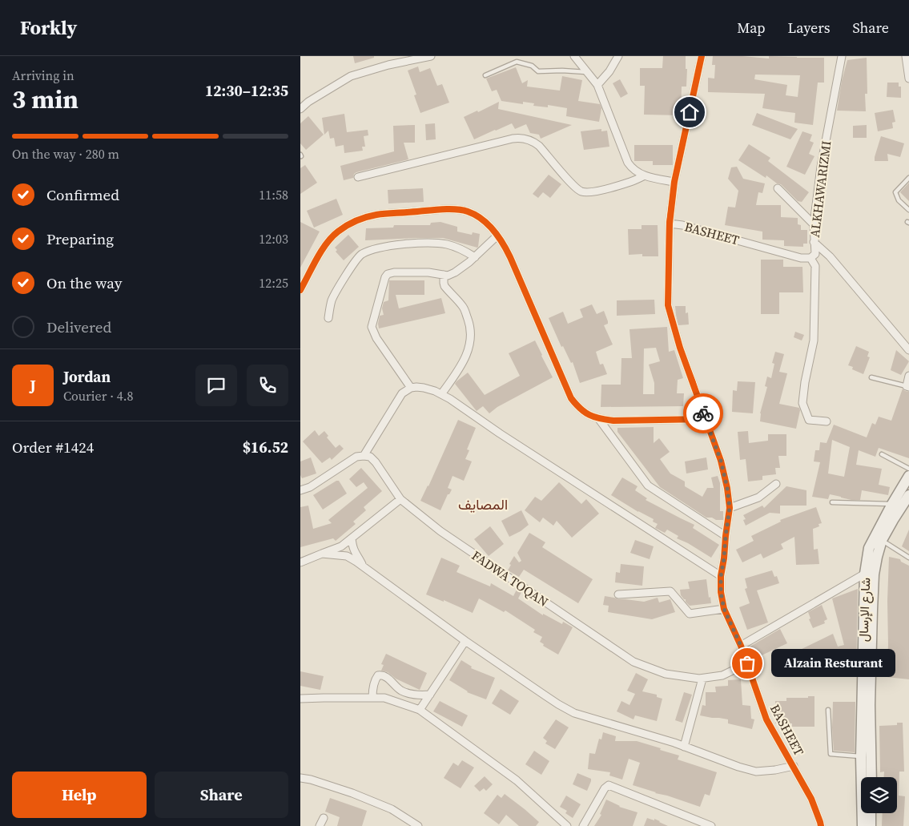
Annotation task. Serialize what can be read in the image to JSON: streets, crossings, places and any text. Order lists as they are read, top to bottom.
{
  "streets": {
    "main road": ["شارع الإرسال"],
    "street": ["ALKHAWARIZMI", "BASHEET", "FADWA TOQAN"]
  },
  "crossings": [
    ["ALKHAWARIZMI", "BASHEET"],
    ["BASHEET", "FADWA TOQAN"]
  ],
  "districts": ["المصايف"],
  "places": ["Alzain Resturant"],
  "page": {
    "header": "Forkly",
    "nav": ["Map", "Layers", "Share"],
    "heading": ["3 min", "Arriving in", "12:30–12:35"],
    "panel": [
      "Jordan",
      "Courier · 4.8",
      "Order #1424",
      "$16.52"
    ],
    "bar": "On the way · 280 m",
    "list": [
      ["Confirmed", "11:58"],
      ["Preparing", "12:03"],
      ["On the way", "12:25"],
      "Delivered"
    ],
    "round": "J",
    "bubble": "Alzain Resturant",
    "buttons": ["Help", "Share"]
  }
}
